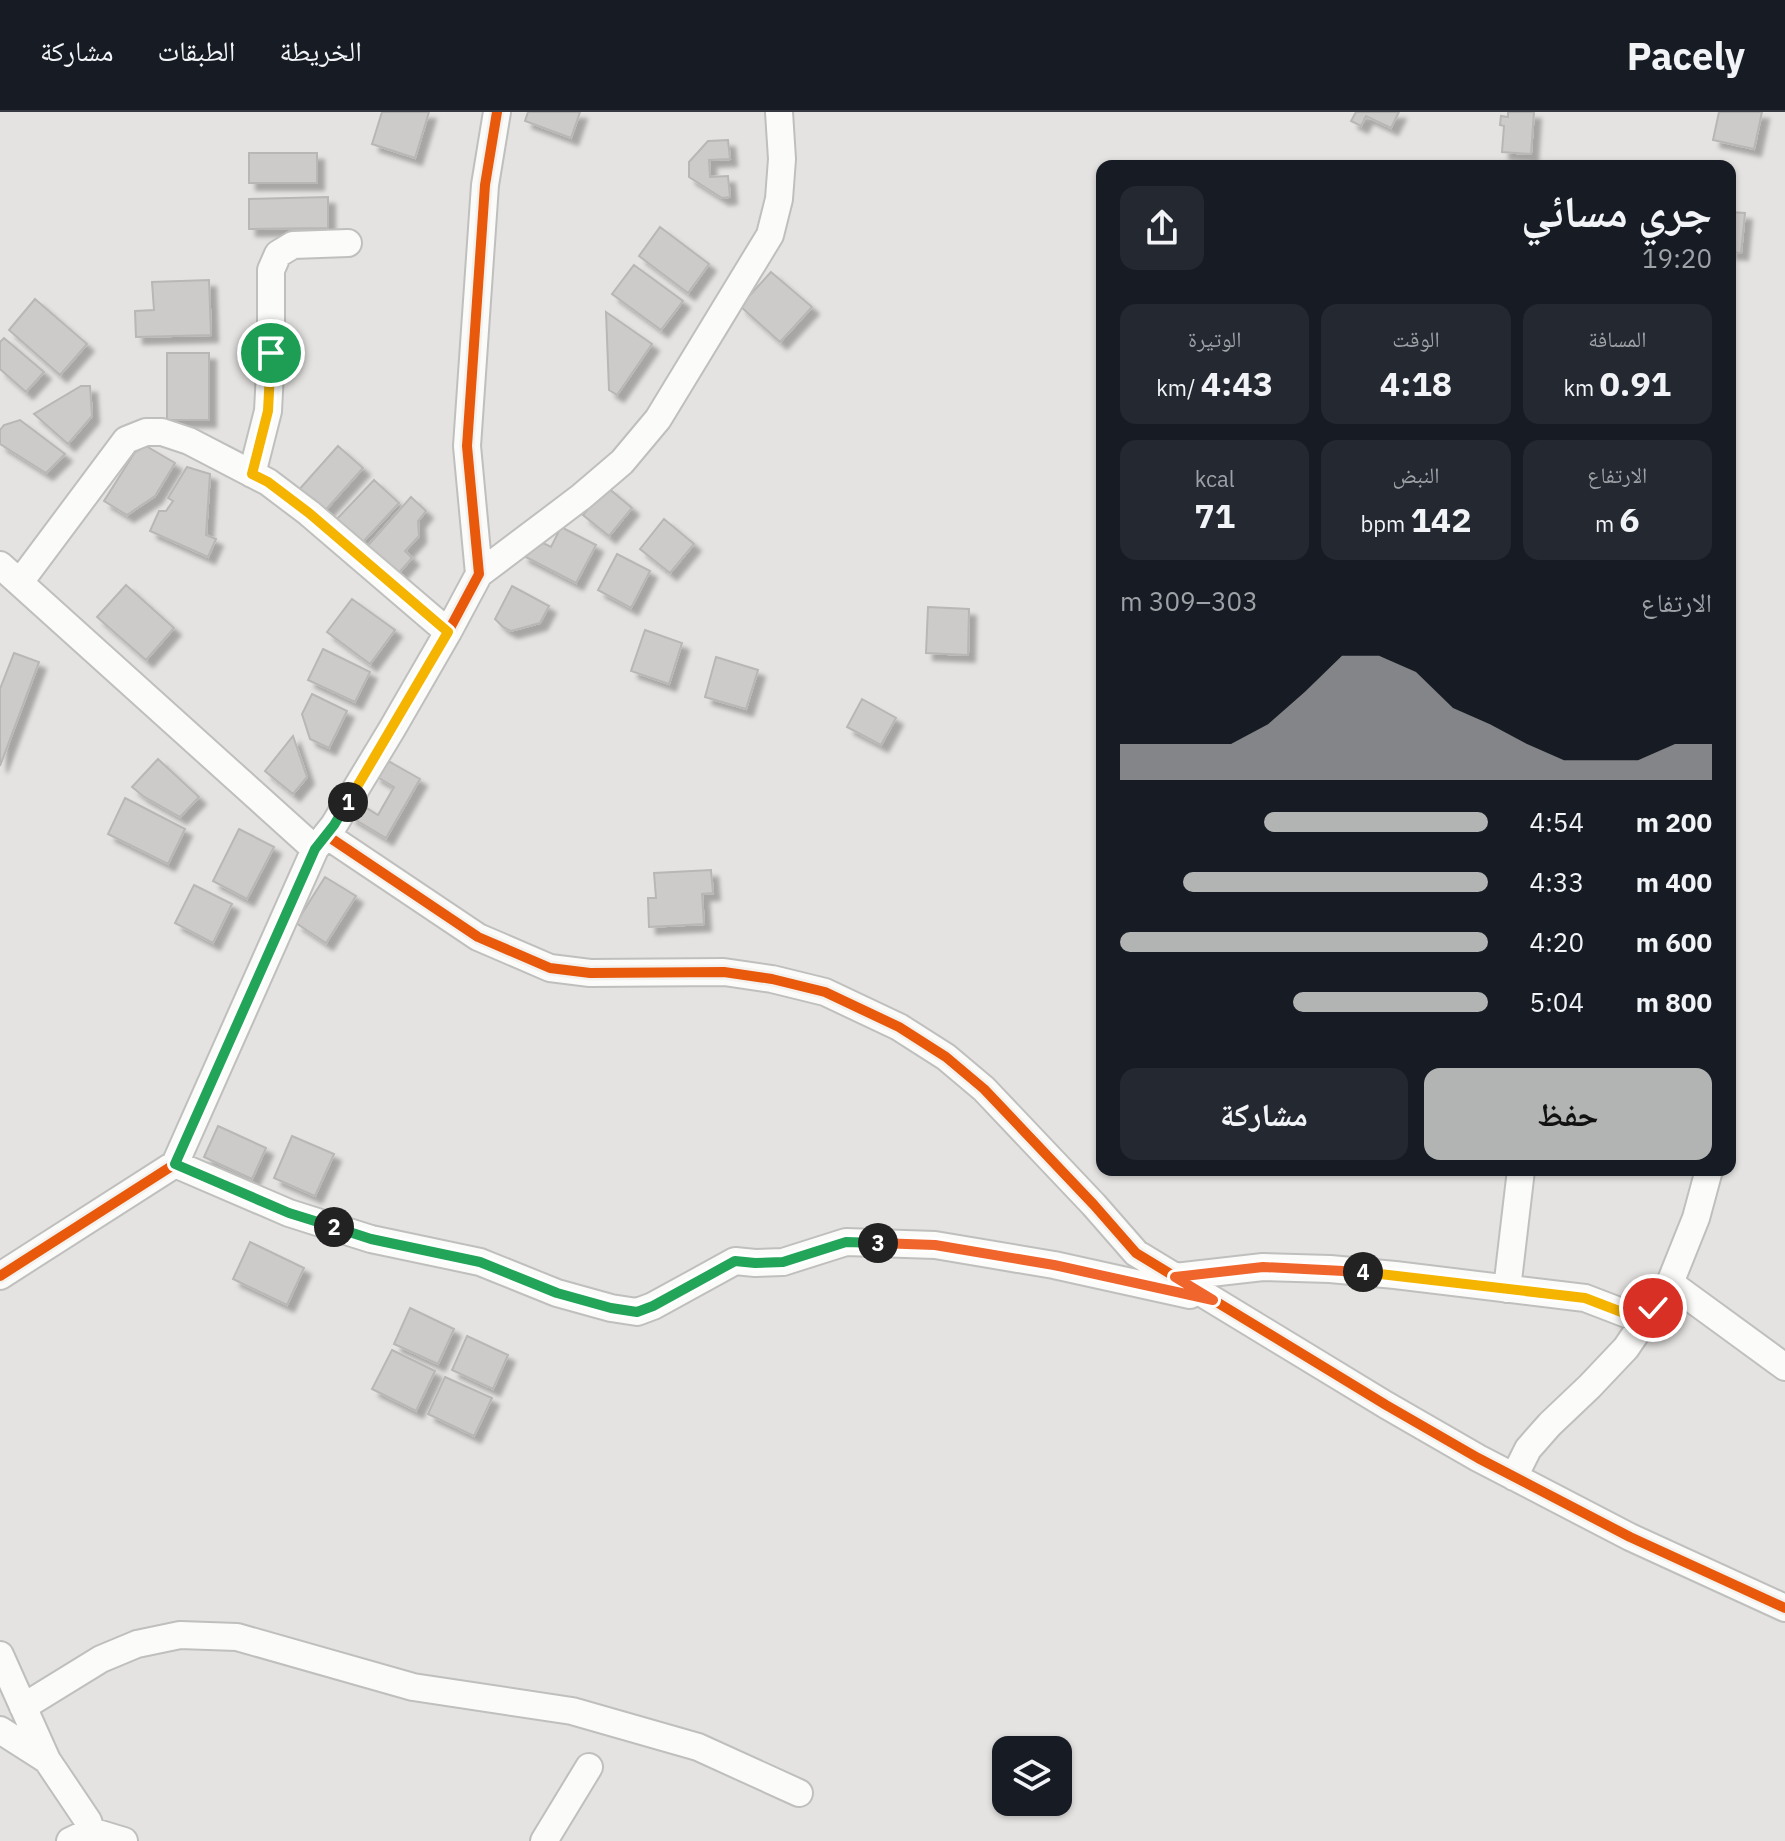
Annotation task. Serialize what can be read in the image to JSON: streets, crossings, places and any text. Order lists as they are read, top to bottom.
{
  "page": {
    "header": "Pacely",
    "nav": ["الخريطة", "الطبقات", "مشاركة"],
    "heading": ["جري مسائي", "19:20"],
    "stats": [
      ["المسافة", "0.91 km"],
      ["الوقت", "4:18"],
      ["الوتيرة", "4:43 /km"],
      ["الارتفاع", "6 m"],
      ["النبض", "142 bpm"],
      ["kcal", "71"]
    ],
    "chart": ["الارتفاع", "303–309 m"],
    "pins": [
      "1",
      "2",
      "3",
      "4"
    ],
    "list": [
      {
        "name": "200 m",
        "note": "4:54"
      },
      {
        "name": "400 m",
        "note": "4:33"
      },
      {
        "name": "600 m",
        "note": "4:20"
      },
      {
        "name": "800 m",
        "note": "5:04"
      }
    ],
    "buttons": ["حفظ", "مشاركة"]
  }
}
